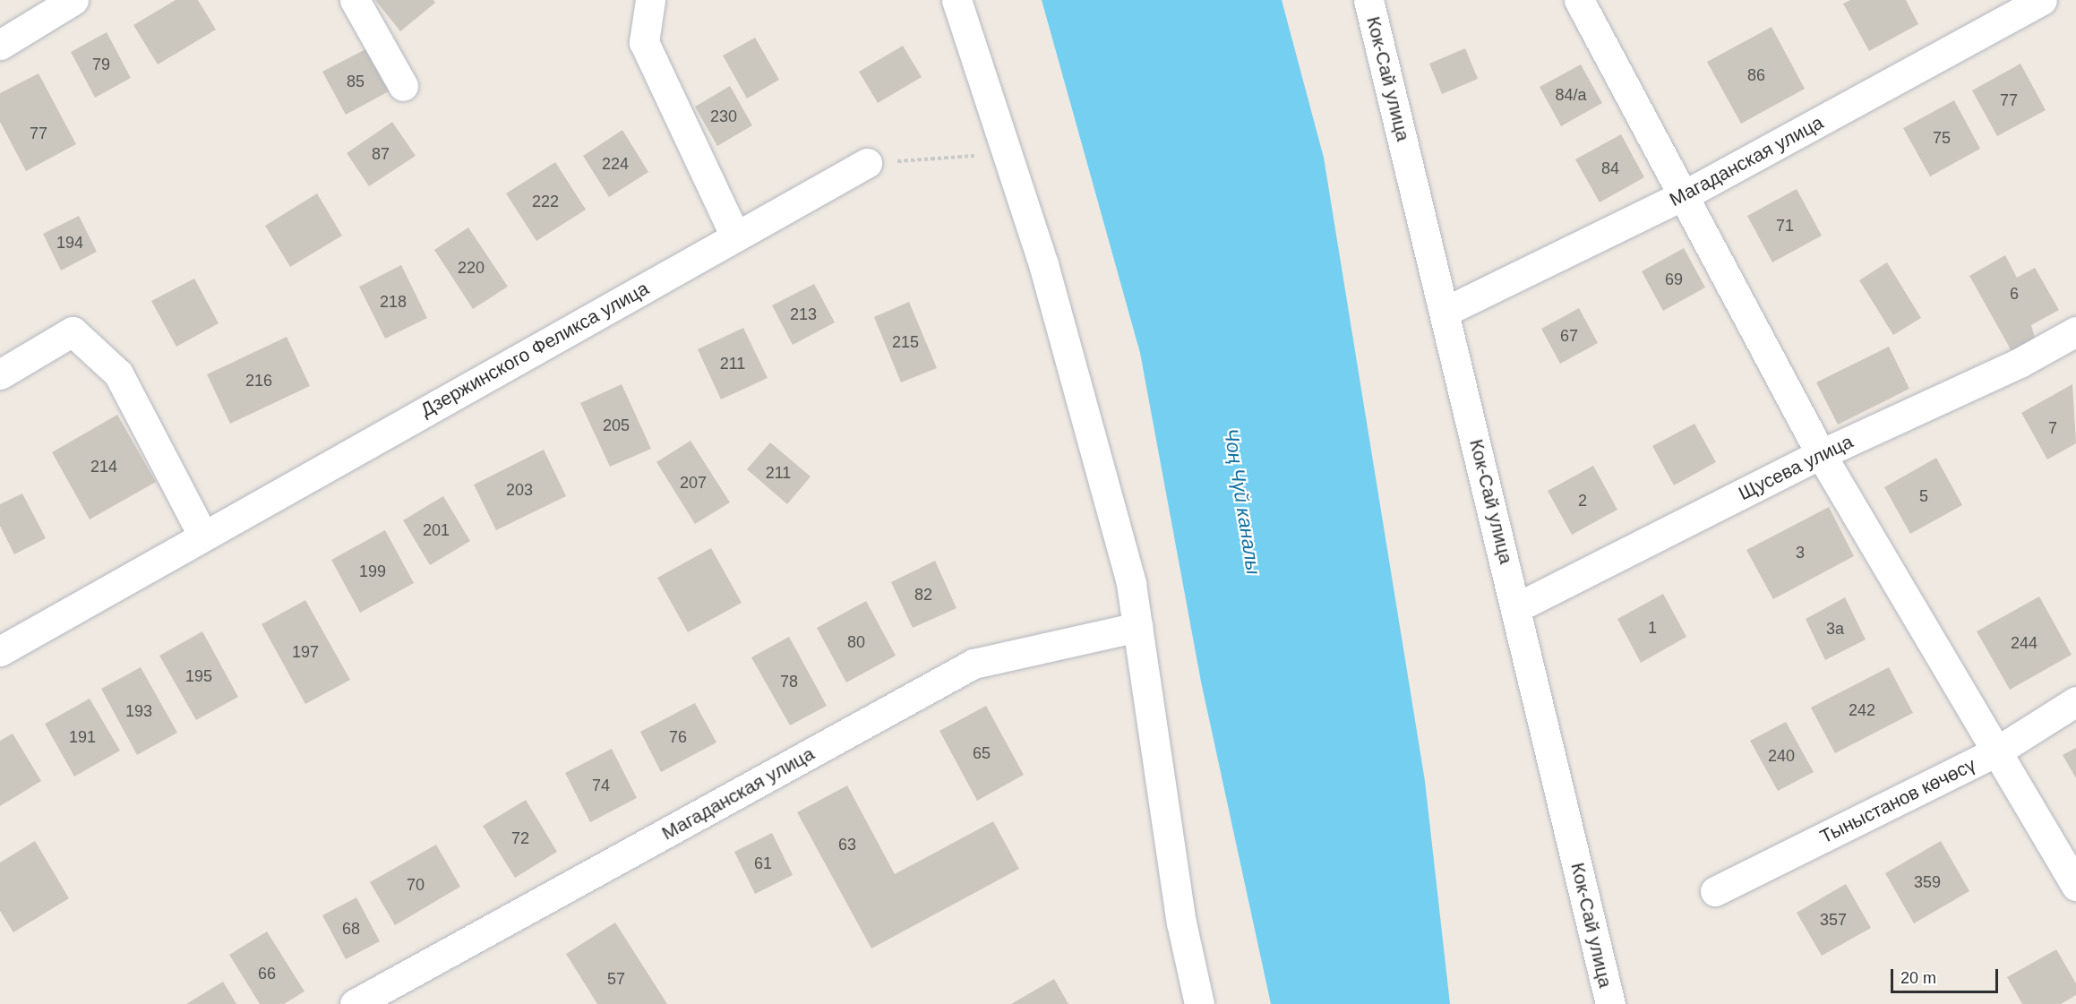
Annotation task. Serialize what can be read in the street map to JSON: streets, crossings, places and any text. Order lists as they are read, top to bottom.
{
  "streets": {
    "street": [
      "Кок-Сай улица",
      "Магаданская улица",
      "Дзержинского Феликса улица",
      "Щусева улица",
      "Тыныстанов көчөсү"
    ]
  },
  "crossings": [
    ["Кок-Сай улица", "Магаданская улица"],
    ["Кок-Сай улица", "Щусева улица"]
  ],
  "water": ["Чоң Чүй каналы"],
  "house_numbers": [
    "79",
    "86",
    "85",
    "84/а",
    "77",
    "230",
    "77",
    "75",
    "87",
    "224",
    "84",
    "222",
    "71",
    "194",
    "220",
    "69",
    "6",
    "218",
    "213",
    "67",
    "215",
    "211",
    "216",
    "205",
    "7",
    "214",
    "211",
    "207",
    "203",
    "5",
    "2",
    "201",
    "3",
    "199",
    "82",
    "1",
    "3а",
    "80",
    "244",
    "197",
    "195",
    "78",
    "242",
    "193",
    "191",
    "76",
    "65",
    "240",
    "74",
    "72",
    "63",
    "61",
    "359",
    "70",
    "357",
    "68",
    "66",
    "57"
  ],
  "scale_bar": "20 m"
}
